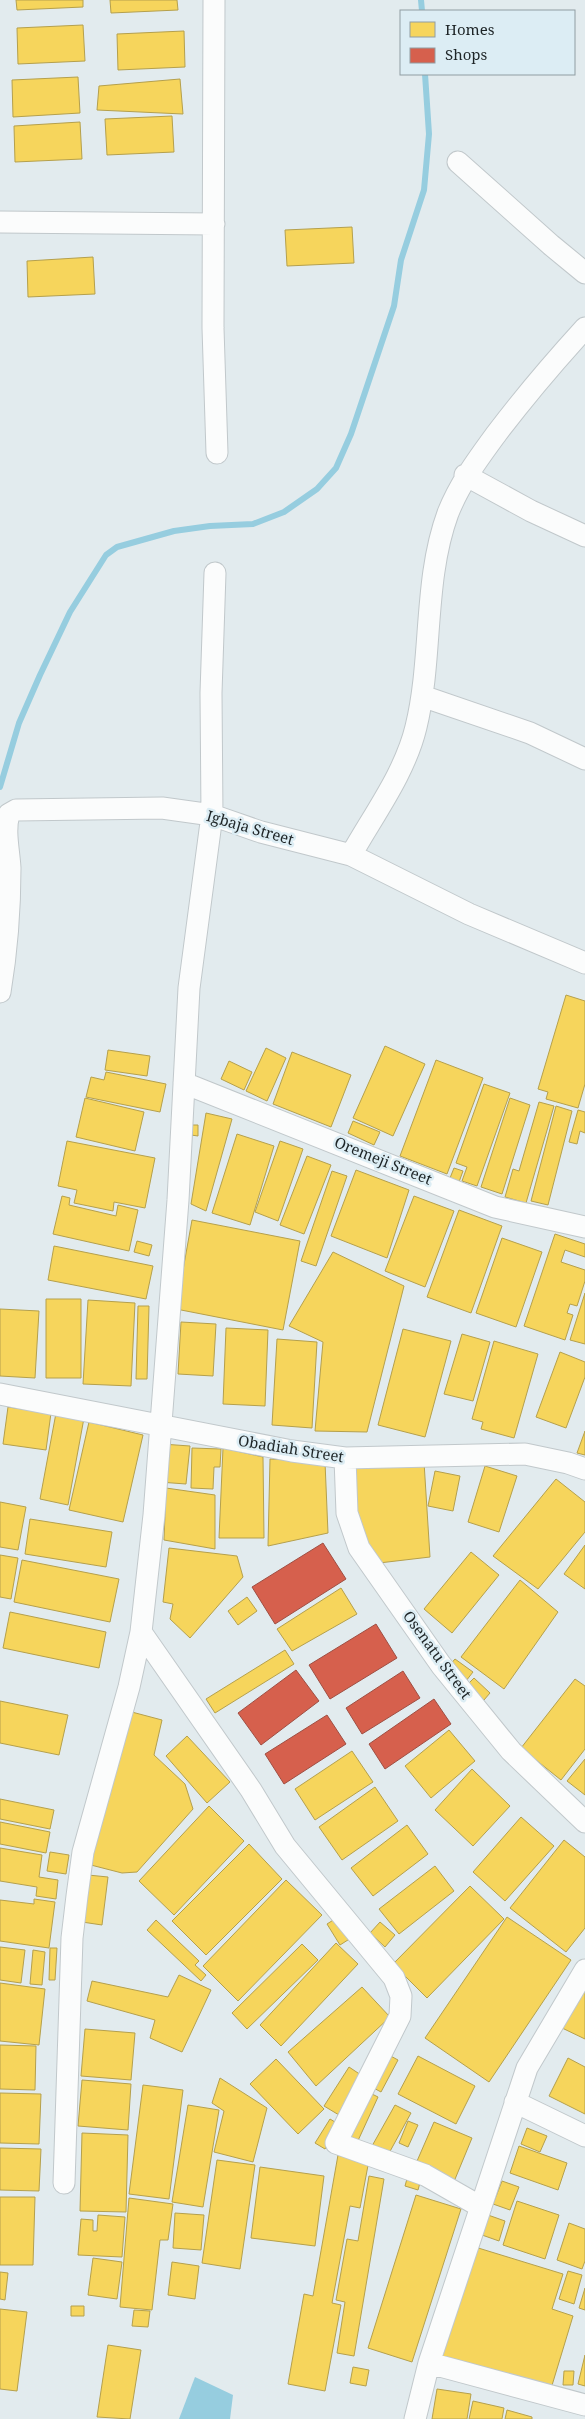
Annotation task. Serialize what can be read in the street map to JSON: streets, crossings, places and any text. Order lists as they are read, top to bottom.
{
  "streets": {
    "street": [
      "Igbaja Street",
      "Oremeji Street",
      "Obadiah Street",
      "Osenatu Street"
    ]
  },
  "crossings": [
    ["Obadiah Street", "Osenatu Street"]
  ],
  "legend": ["Homes", "Shops"]
}
